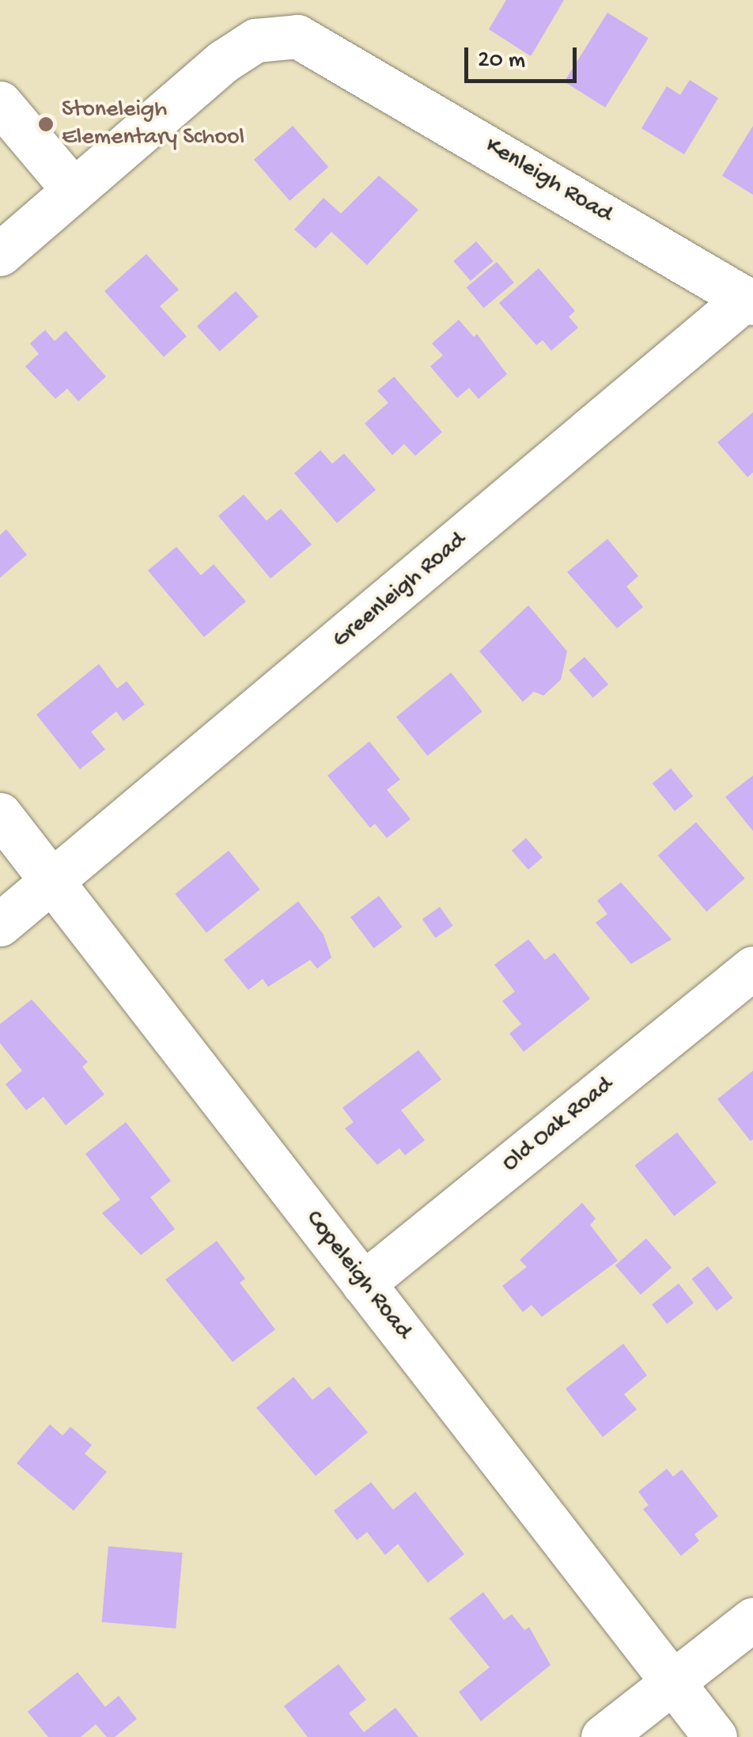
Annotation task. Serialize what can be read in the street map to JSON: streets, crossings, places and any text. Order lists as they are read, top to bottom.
{
  "streets": {
    "street": [
      "Kenleigh Road",
      "Greenleigh Road",
      "Old Oak Road",
      "Copeleigh Road"
    ]
  },
  "crossings": [
    ["Kenleigh Road", "Greenleigh Road"],
    ["Greenleigh Road", "Copeleigh Road"],
    ["Old Oak Road", "Copeleigh Road"]
  ],
  "places": ["Stoneleigh Elementary School"],
  "scale_bar": "20 m"
}
